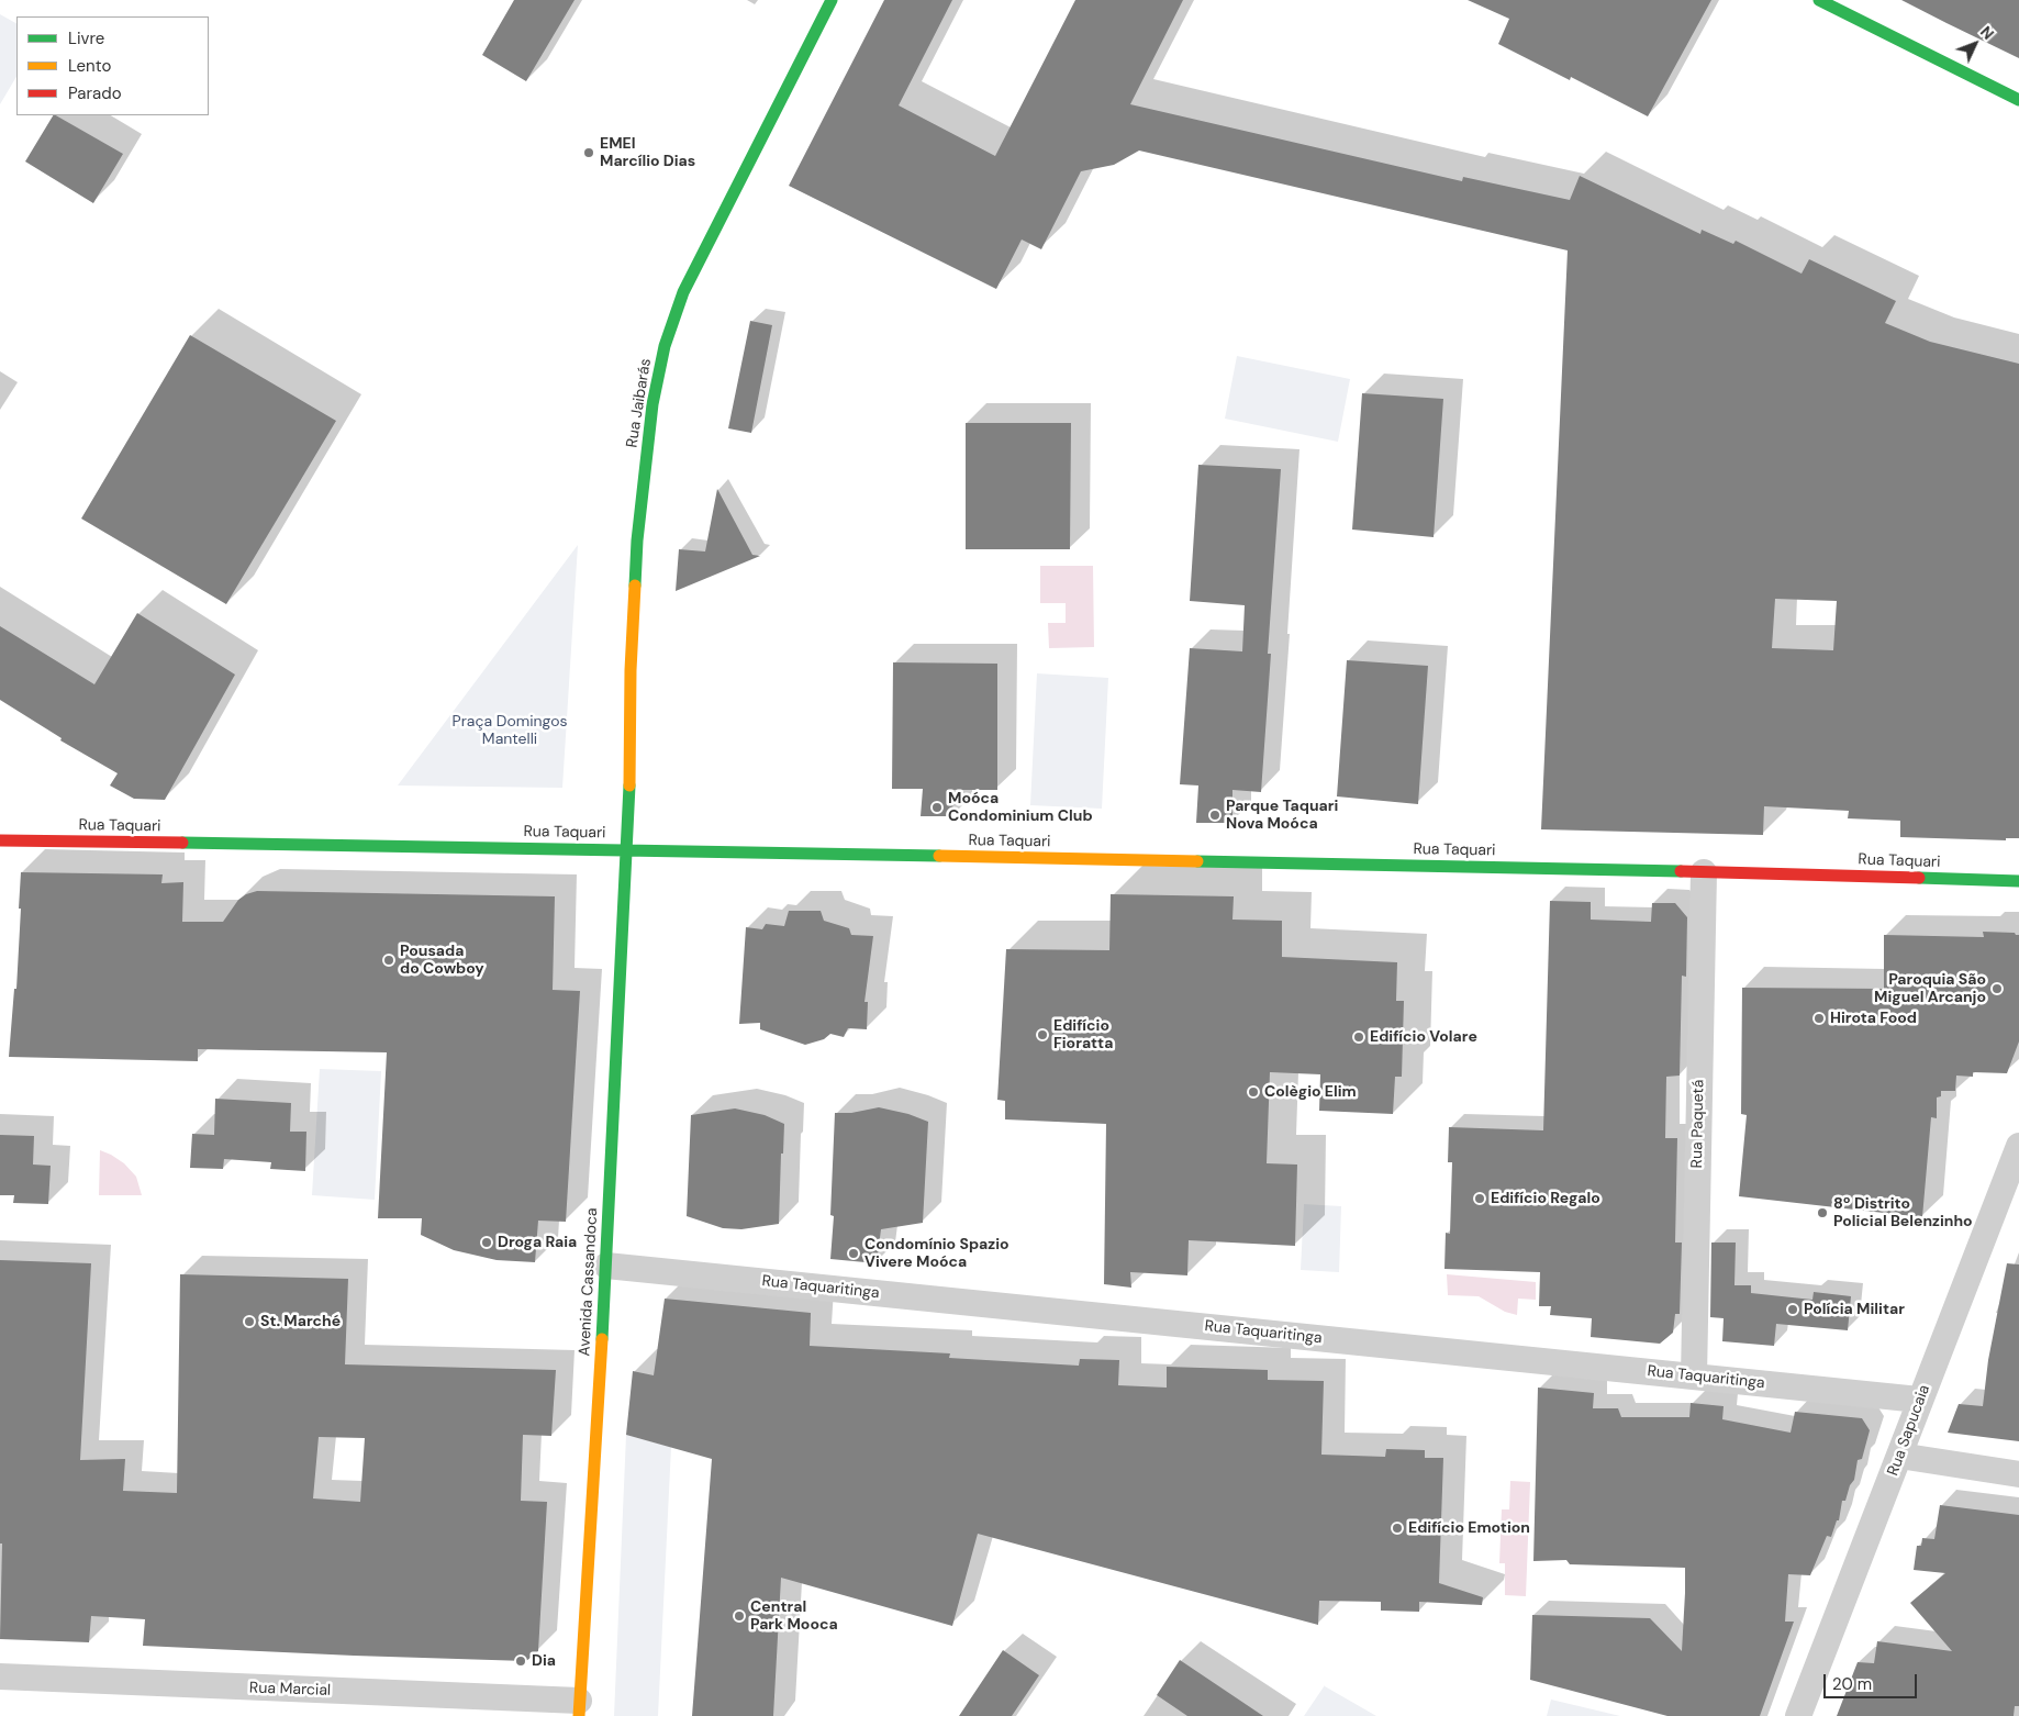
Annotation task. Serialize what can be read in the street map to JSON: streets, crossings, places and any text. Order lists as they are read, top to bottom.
{
  "streets": {
    "main road": ["Rua Jaibarás", "Rua Taquari", "Avenida Cassandoca"],
    "street": [
      "Rua Paquetá",
      "Rua Taquaritinga",
      "Rua Sapucaia",
      "Rua Marcial"
    ]
  },
  "crossings": [
    ["Rua Jaibarás", "Rua Taquari"],
    ["Rua Jaibarás", "Avenida Cassandoca"],
    ["Rua Taquari", "Rua Paquetá"],
    ["Rua Taquari", "Avenida Cassandoca"],
    ["Rua Paquetá", "Rua Taquaritinga"],
    ["Avenida Cassandoca", "Rua Taquaritinga"],
    ["Avenida Cassandoca", "Rua Marcial"],
    ["Rua Taquaritinga", "Rua Sapucaia"]
  ],
  "parks": ["Praça Domingos Mantelli"],
  "places": [
    "EMEI Marcílio Dias",
    "Moóca Condominium Club",
    "Parque Taquari Nova Moóca",
    "Pousada do Cowboy",
    "Paroquia São Miguel Arcanjo",
    "Hirota Food",
    "Edifício Fioratta",
    "Edifício Volare",
    "Colègio Elim",
    "Edifício Regalo",
    "8º Distrito Policial Belenzinho",
    "Droga Raia",
    "Condomínio Spazio Vivere Moóca",
    "Polícia Militar",
    "St. Marché",
    "Edifício Emotion",
    "Central Park Mooca",
    "Dia"
  ],
  "legend": ["Livre", "Lento", "Parado"],
  "scale_bar": "20 m",
  "north": "top right"
}
